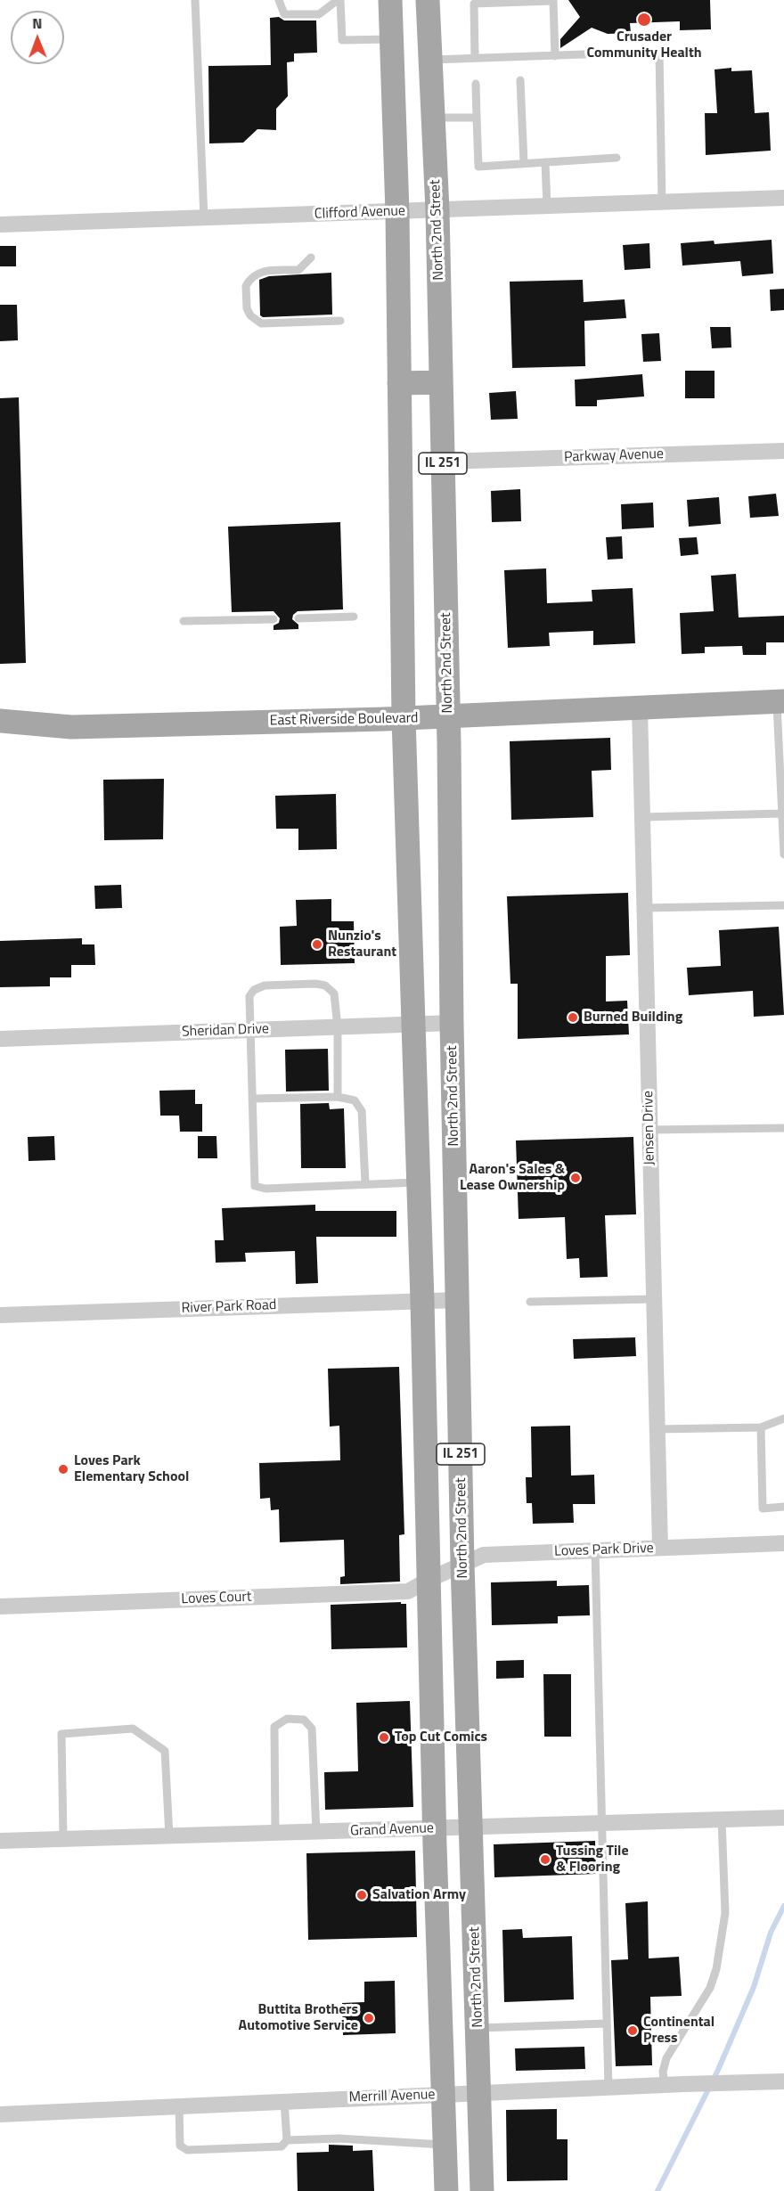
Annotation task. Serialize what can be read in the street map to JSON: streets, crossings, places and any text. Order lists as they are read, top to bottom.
{
  "streets": {
    "main road": ["North 2nd Street", "IL 251", "East Riverside Boulevard"],
    "street": [
      "Clifford Avenue",
      "Parkway Avenue",
      "Sheridan Drive",
      "Jensen Drive",
      "River Park Road",
      "Loves Park Drive",
      "Loves Court",
      "Grand Avenue",
      "Merrill Avenue"
    ]
  },
  "crossings": [
    ["Clifford Avenue", "North 2nd Street"],
    ["Clifford Avenue", "IL 251"],
    ["North 2nd Street", "Parkway Avenue"],
    ["North 2nd Street", "East Riverside Boulevard"],
    ["North 2nd Street", "Sheridan Drive"],
    ["North 2nd Street", "River Park Road"],
    ["North 2nd Street", "Loves Park Drive"],
    ["North 2nd Street", "Grand Avenue"],
    ["North 2nd Street", "Merrill Avenue"],
    ["IL 251", "East Riverside Boulevard"],
    ["IL 251", "Sheridan Drive"],
    ["IL 251", "River Park Road"],
    ["IL 251", "Loves Park Drive"],
    ["IL 251", "Loves Court"],
    ["IL 251", "Grand Avenue"],
    ["IL 251", "Merrill Avenue"],
    ["East Riverside Boulevard", "Jensen Drive"],
    ["Jensen Drive", "Loves Park Drive"],
    ["Loves Park Drive", "Loves Court"]
  ],
  "places": [
    "Crusader Community Health",
    "Nunzio's Restaurant",
    "Burned Building",
    "Aaron's Sales & Lease Ownership",
    "Loves Park Elementary School",
    "Top Cut Comics",
    "Tussing Tile & Flooring",
    "Salvation Army",
    "Buttita Brothers Automotive Service",
    "Continental Press"
  ],
  "north": "top"
}
